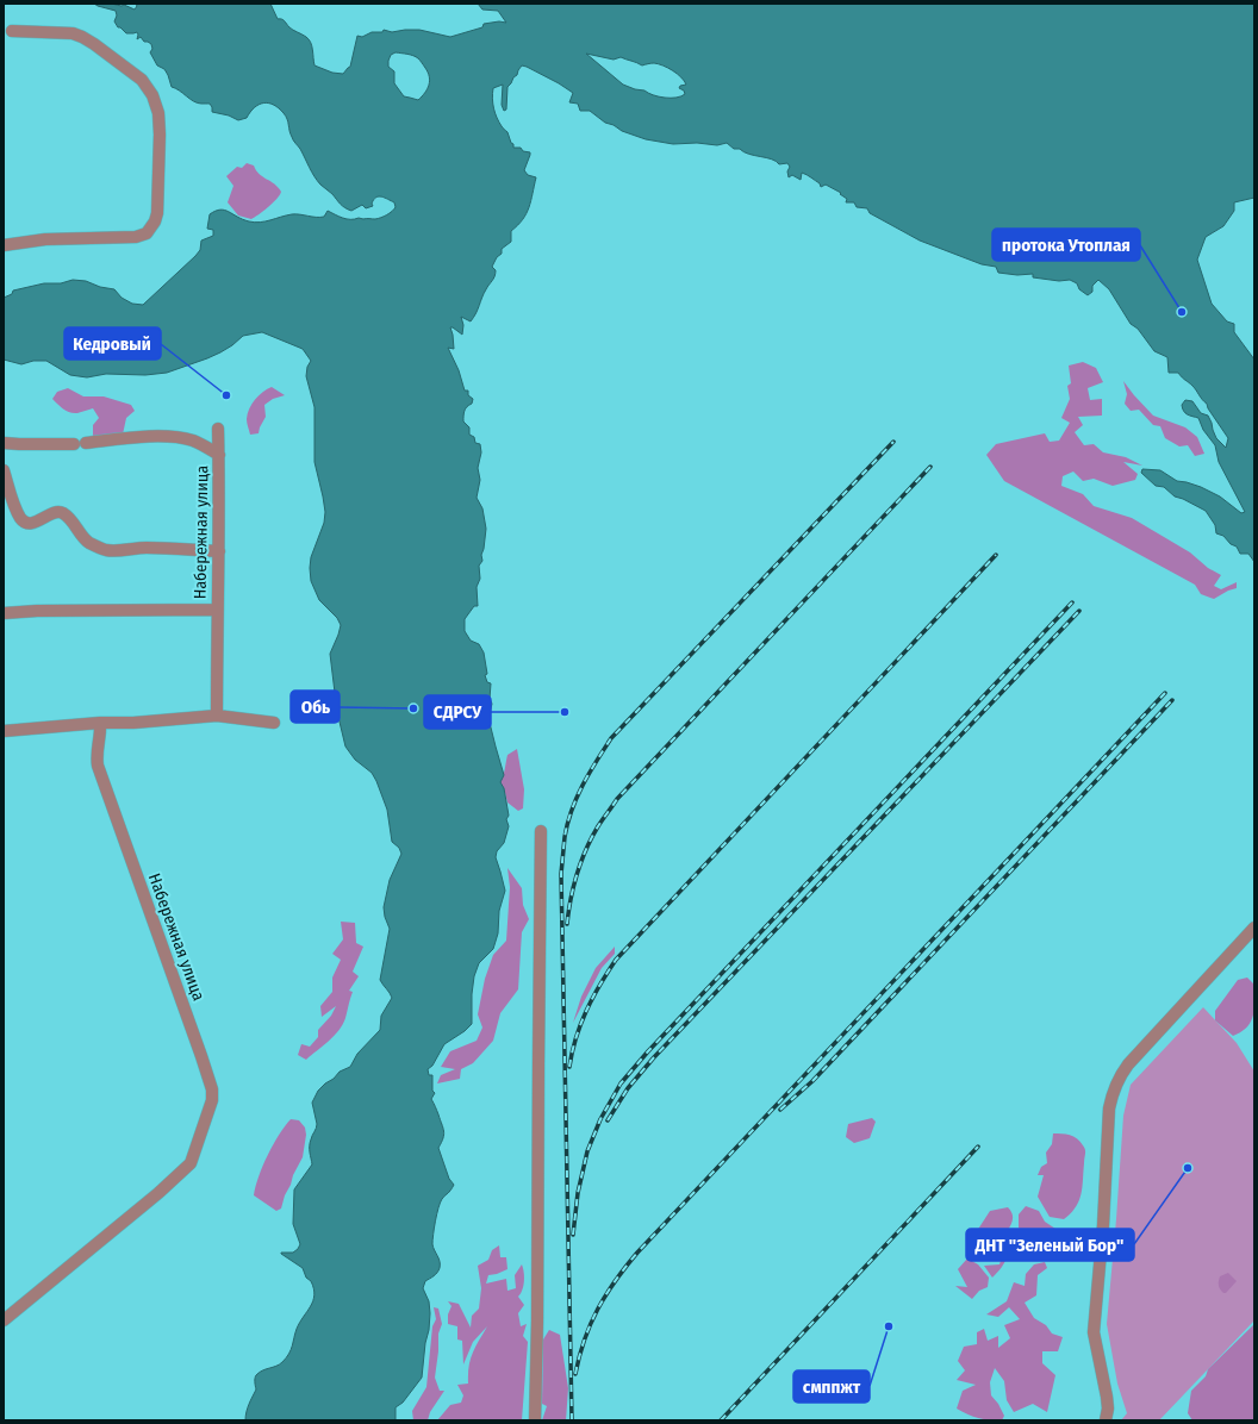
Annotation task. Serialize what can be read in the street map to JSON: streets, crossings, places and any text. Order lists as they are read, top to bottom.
{
  "streets": {
    "street": ["Набережная улица"]
  },
  "places": [
    "протока Утоплая",
    "Кедровый",
    "Обь",
    "СДРСУ",
    "ДНТ \"Зеленый Бор\"",
    "смппжт"
  ]
}
